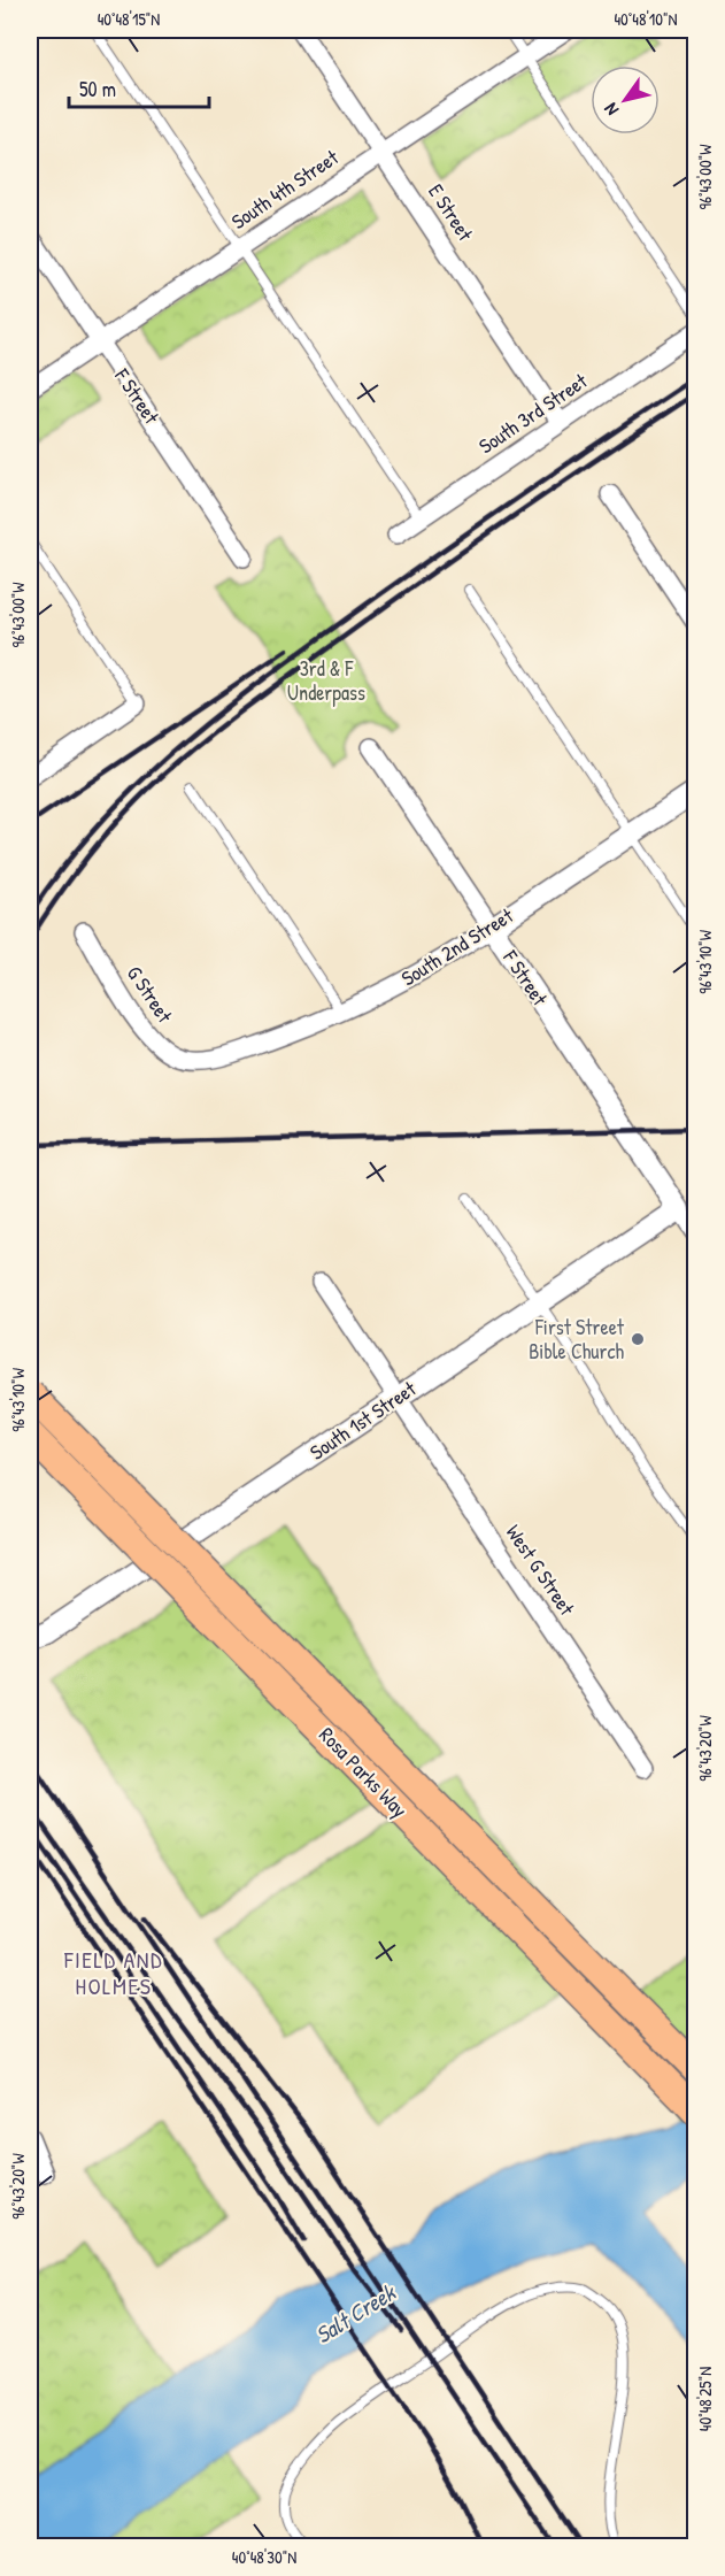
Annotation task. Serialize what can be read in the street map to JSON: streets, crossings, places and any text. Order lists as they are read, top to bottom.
{
  "streets": {
    "highway": ["Rosa Parks Way"],
    "street": [
      "South 4th Street",
      "E Street",
      "F Street",
      "South 3rd Street",
      "South 2nd Street",
      "G Street",
      "South 1st Street",
      "West G Street"
    ]
  },
  "crossings": [
    ["South 4th Street", "E Street"],
    ["South 4th Street", "F Street"],
    ["E Street", "South 3rd Street"],
    ["F Street", "South 2nd Street"],
    ["F Street", "South 1st Street"],
    ["South 2nd Street", "G Street"],
    ["South 1st Street", "West G Street"]
  ],
  "districts": ["FIELD AND HOLMES"],
  "water": ["Salt Creek"],
  "parks": ["3rd & F Underpass"],
  "places": ["First Street Bible Church"],
  "scale_bar": "50 m",
  "north": "bottom left",
  "coordinates": [
    "40°48'15\"N",
    "40°48'10\"N",
    "96°43'00\"W",
    "96°43'10\"W",
    "96°43'20\"W",
    "40°48'25\"N",
    "40°48'30\"N"
  ]
}
